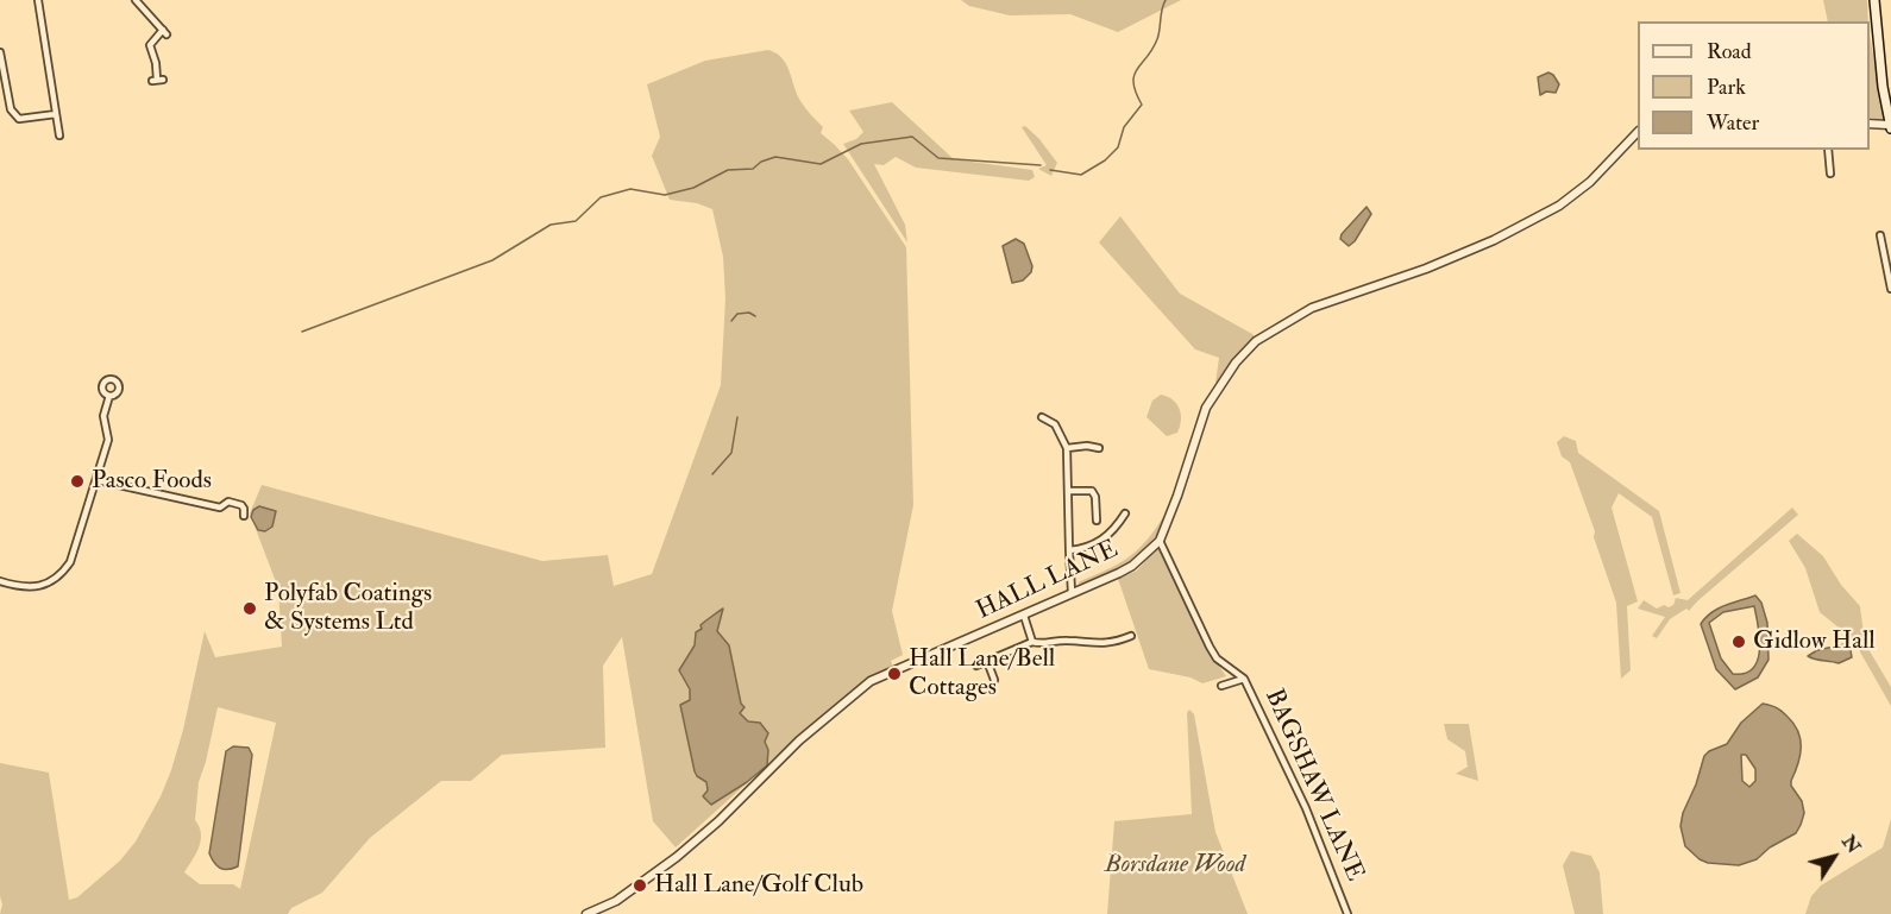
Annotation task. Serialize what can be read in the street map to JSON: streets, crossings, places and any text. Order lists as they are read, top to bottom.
{
  "streets": {
    "street": ["HALL LANE", "BAGSHAW LANE"]
  },
  "parks": ["Borsdane Wood"],
  "places": [
    "Pasco Foods",
    "Polyfab Coatings & Systems Ltd",
    "Gidlow Hall",
    "Hall Lane/Bell Cottages",
    "Hall Lane/Golf Club"
  ],
  "legend": ["Road", "Park", "Water"],
  "north": "top right"
}
